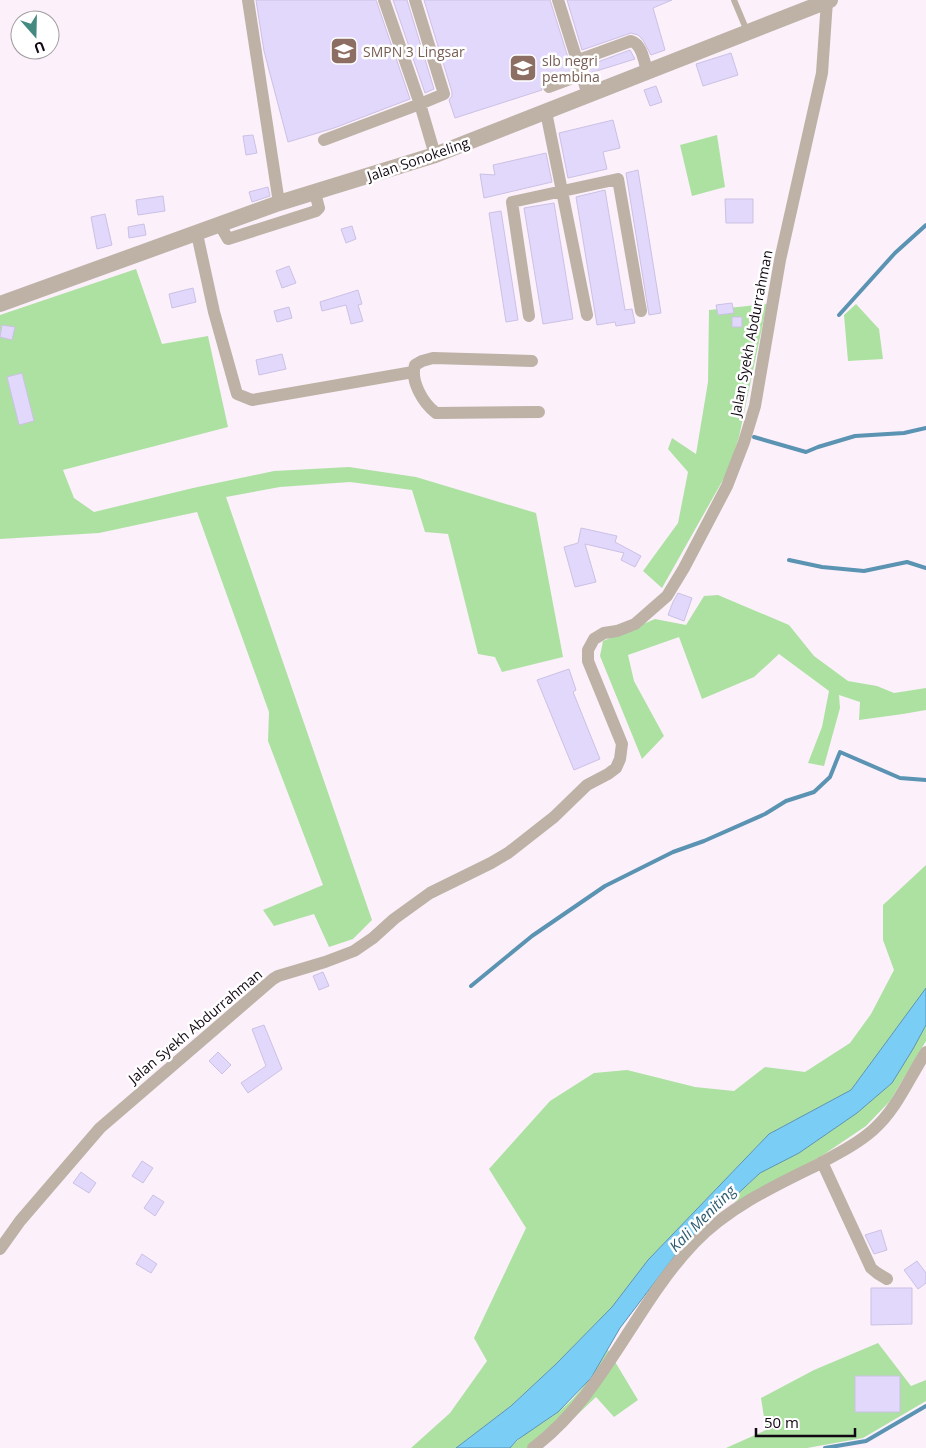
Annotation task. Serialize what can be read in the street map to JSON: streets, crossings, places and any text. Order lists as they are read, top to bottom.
{
  "streets": {
    "street": ["Jalan Sonokeling", "Jalan Syekh Abdurrahman"]
  },
  "crossings": [
    ["Jalan Sonokeling", "Jalan Syekh Abdurrahman"]
  ],
  "water": ["Kali Meniting"],
  "places": {
    "school or university": ["SMPN 3 Lingsar", "slb negri pembina"]
  },
  "scale_bar": "50 m",
  "north": "bottom"
}
